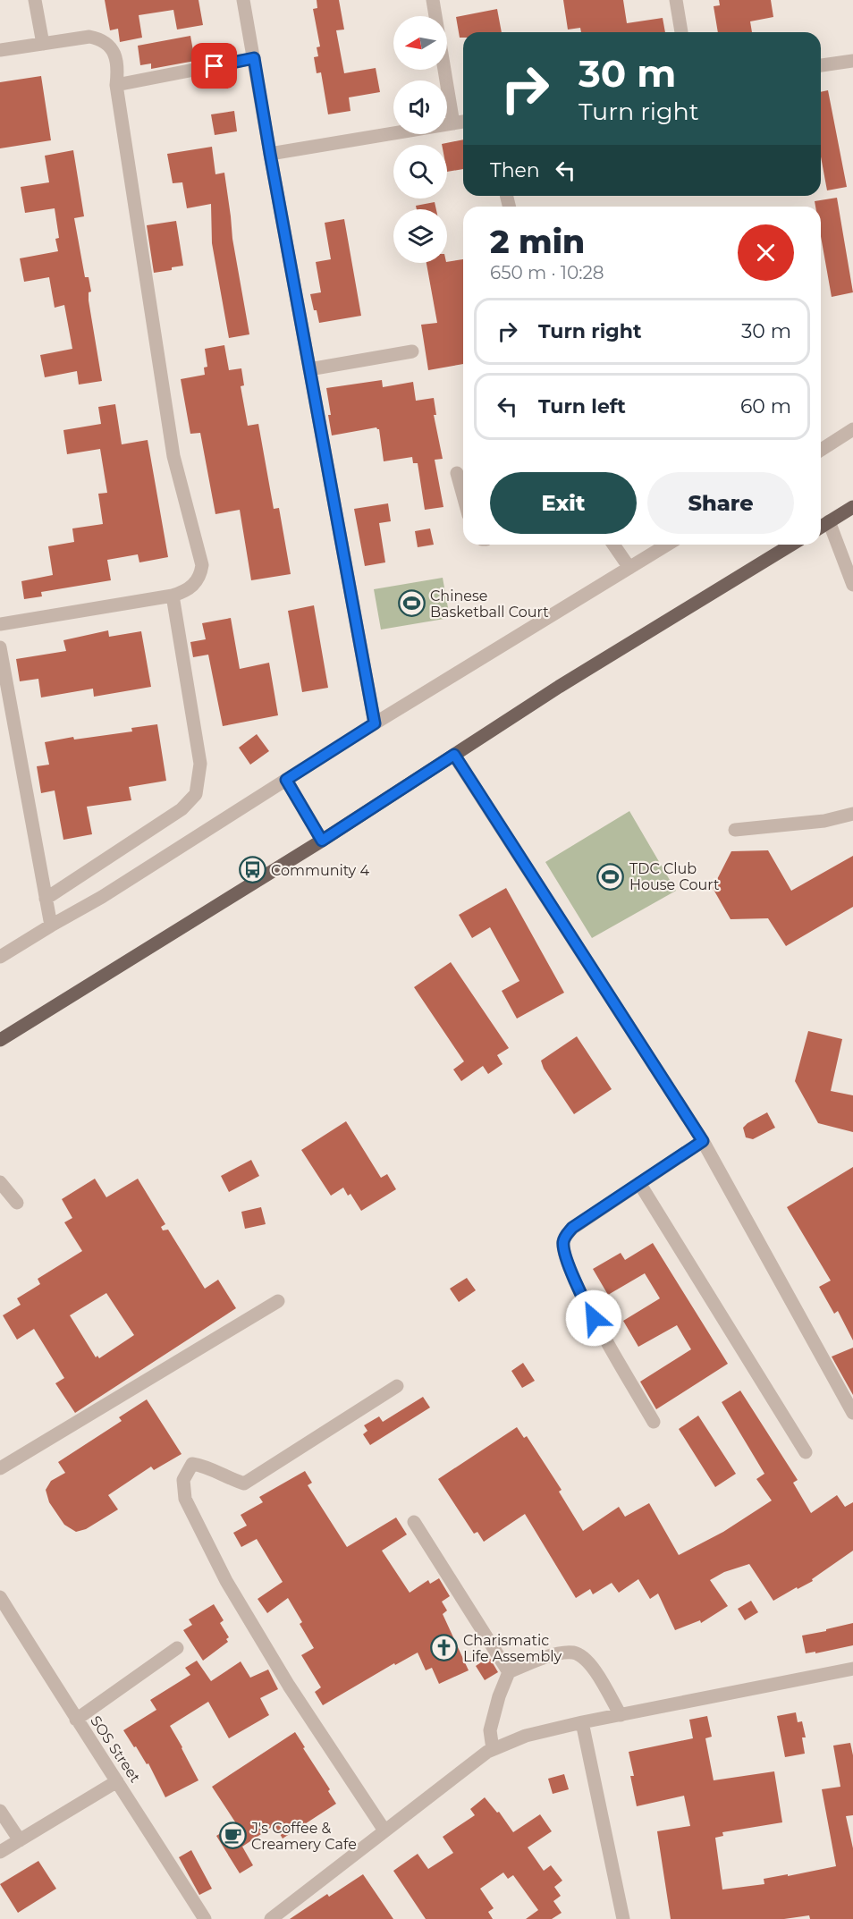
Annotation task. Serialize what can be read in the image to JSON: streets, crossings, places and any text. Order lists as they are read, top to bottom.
{
  "streets": {
    "street": ["SOS Street"]
  },
  "places": {
    "sports": ["Chinese Basketball Court", "TDC Club House Court"],
    "bus stop": ["Community 4"],
    "church": ["Charismatic Life Assembly"],
    "cafe": ["J's Coffee & Creamery Cafe"]
  },
  "north": "left",
  "page": {
    "turn": ["30 m", "Turn right"],
    "then": "Then",
    "heading": ["2 min", "650 m · 10:28"],
    "list": [
      {
        "name": "Turn right",
        "value": "30 m"
      },
      {
        "name": "Turn left",
        "value": "60 m"
      }
    ],
    "buttons": ["Exit", "Share"]
  }
}
